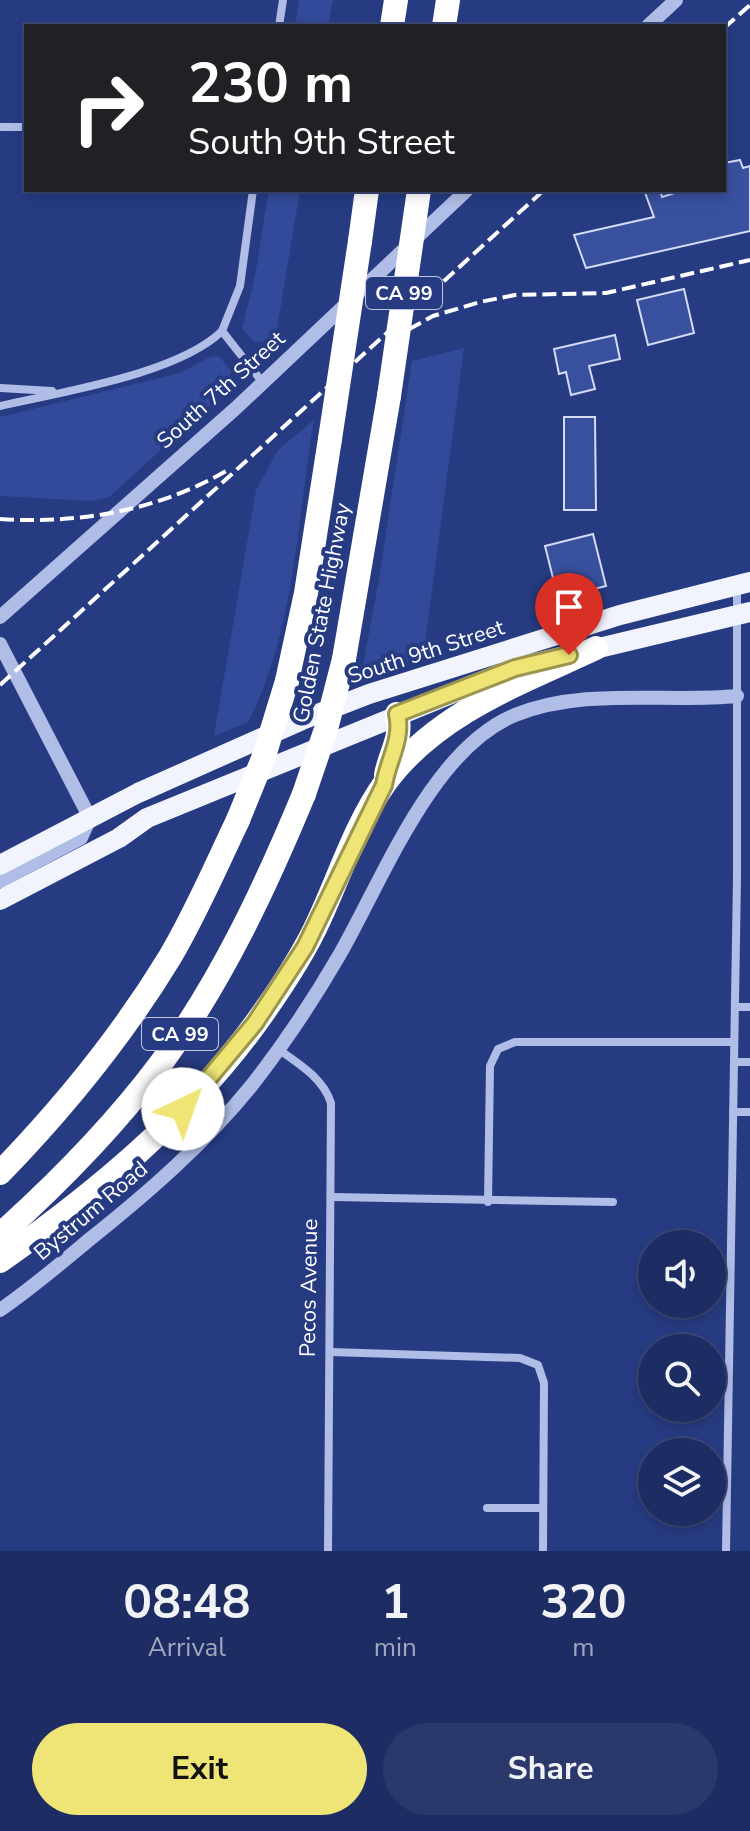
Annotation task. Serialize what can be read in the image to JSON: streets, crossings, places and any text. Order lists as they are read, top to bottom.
{
  "streets": {
    "highway": ["CA 99", "Golden State Highway"],
    "main road": ["South 9th Street"],
    "street": ["South 7th Street", "Bystrum Road", "Pecos Avenue"]
  },
  "crossings": [
    ["Bystrum Road", "Pecos Avenue"]
  ],
  "page": {
    "turn": ["230 m", "South 9th Street"],
    "eta": [
      "08:48",
      "Arrival",
      "1",
      "min",
      "320",
      "m"
    ],
    "buttons": ["Exit", "Share"]
  }
}
